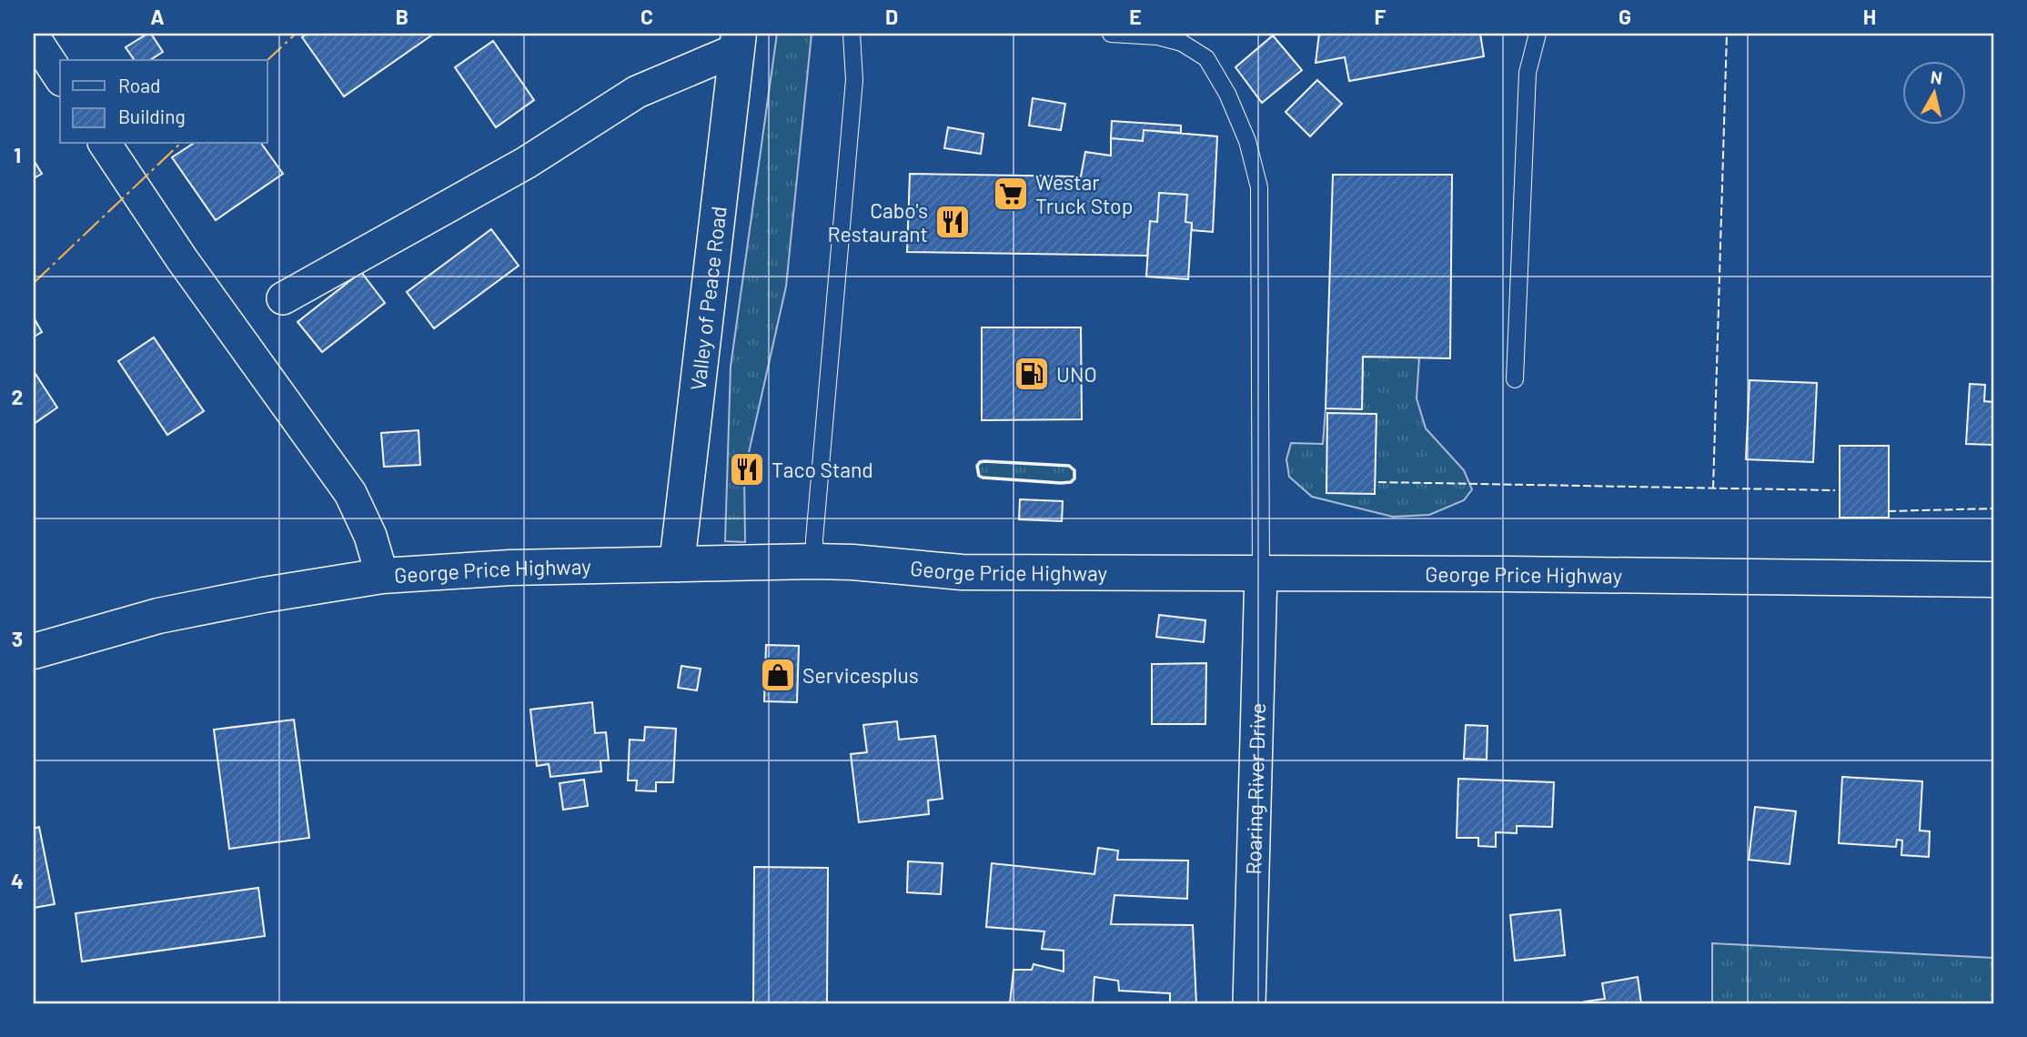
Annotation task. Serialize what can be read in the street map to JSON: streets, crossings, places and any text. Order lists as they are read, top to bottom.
{
  "streets": {
    "main road": ["Valley of Peace Road", "George Price Highway"],
    "street": ["Roaring River Drive"]
  },
  "crossings": [
    ["Valley of Peace Road", "George Price Highway"],
    ["George Price Highway", "Roaring River Drive"]
  ],
  "places": {
    "supermarket": ["Westar Truck Stop"],
    "restaurant": ["Cabo's Restaurant", "Taco Stand"],
    "fuel station": ["UNO"],
    "shop": ["Servicesplus"]
  },
  "legend": ["Road", "Building"],
  "north": "top",
  "grid": {
    "columns": [
      "A",
      "B",
      "C",
      "D",
      "E",
      "F",
      "G",
      "H"
    ],
    "rows": [
      "1",
      "2",
      "3",
      "4"
    ]
  }
}
